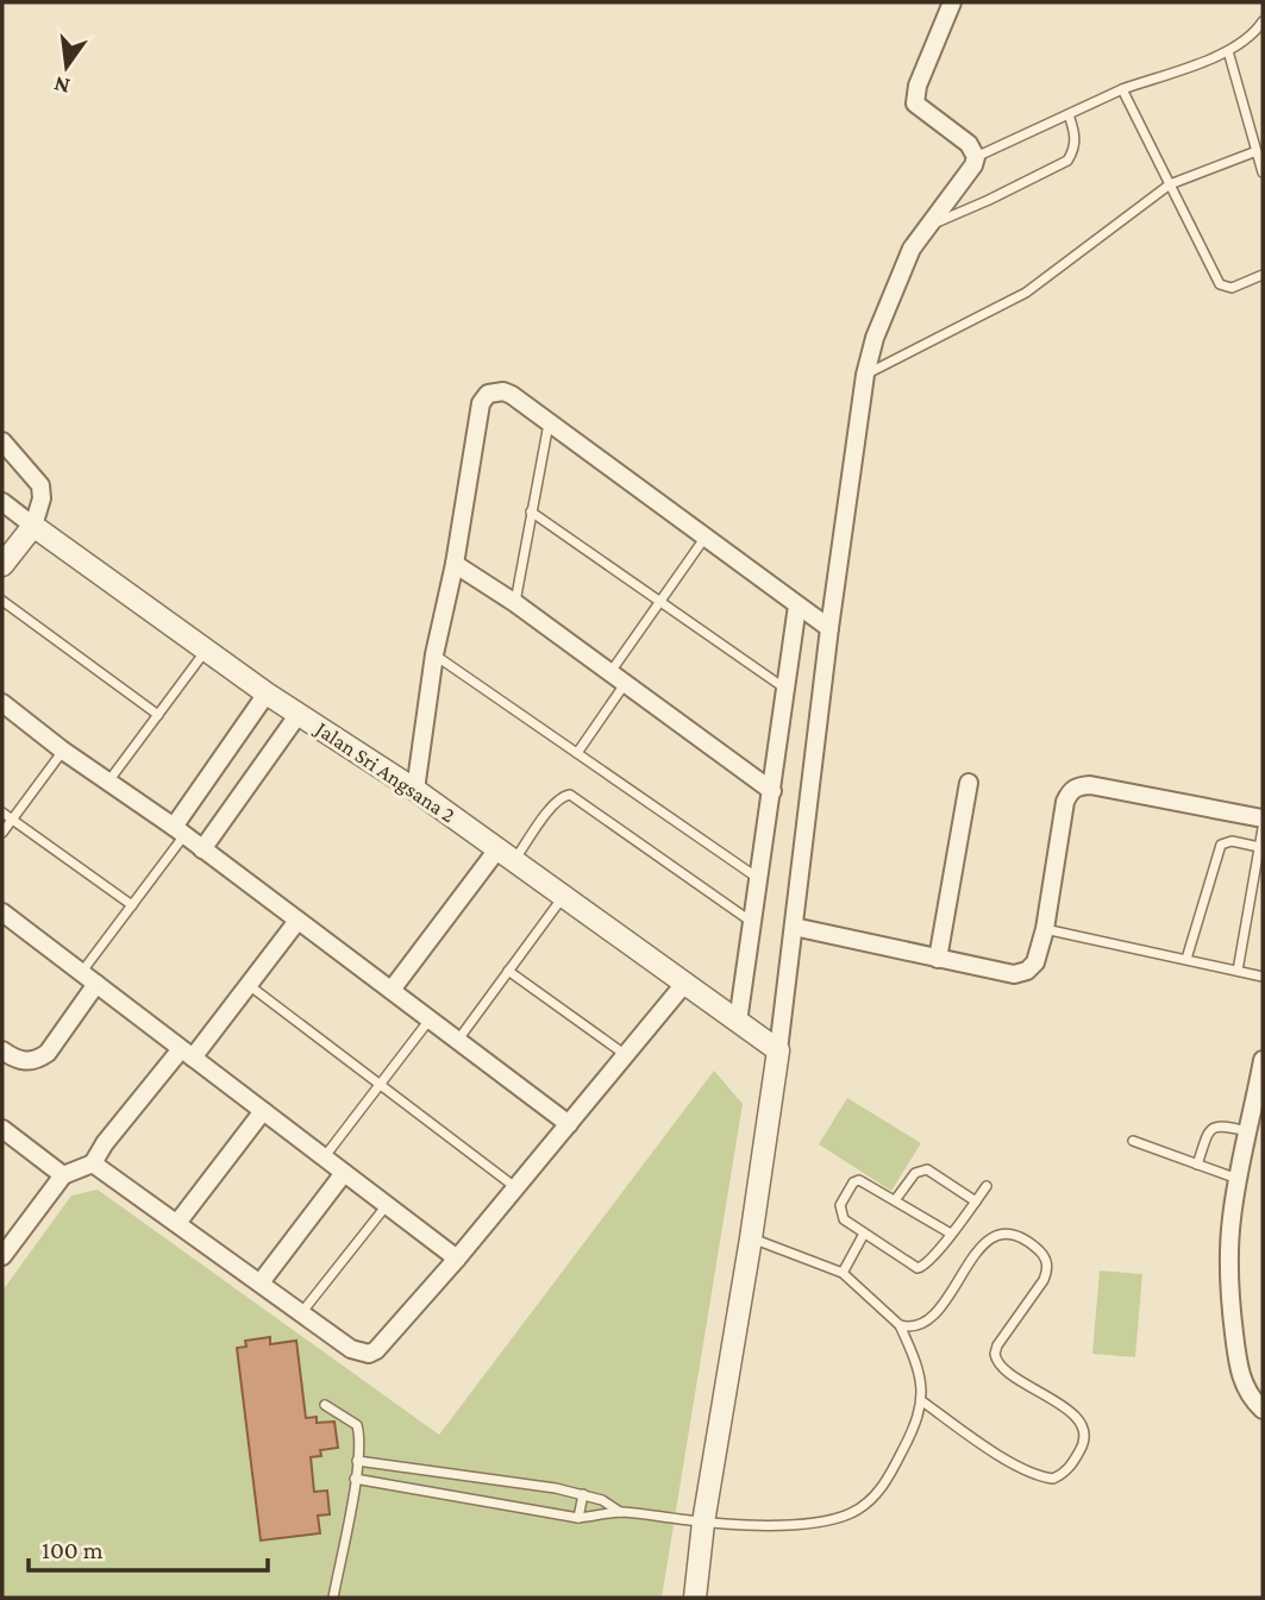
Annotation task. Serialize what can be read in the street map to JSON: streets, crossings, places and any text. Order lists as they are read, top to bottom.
{
  "streets": {
    "street": ["Jalan Sri Angsana 2"]
  },
  "scale_bar": "100 m",
  "north": "bottom"
}
